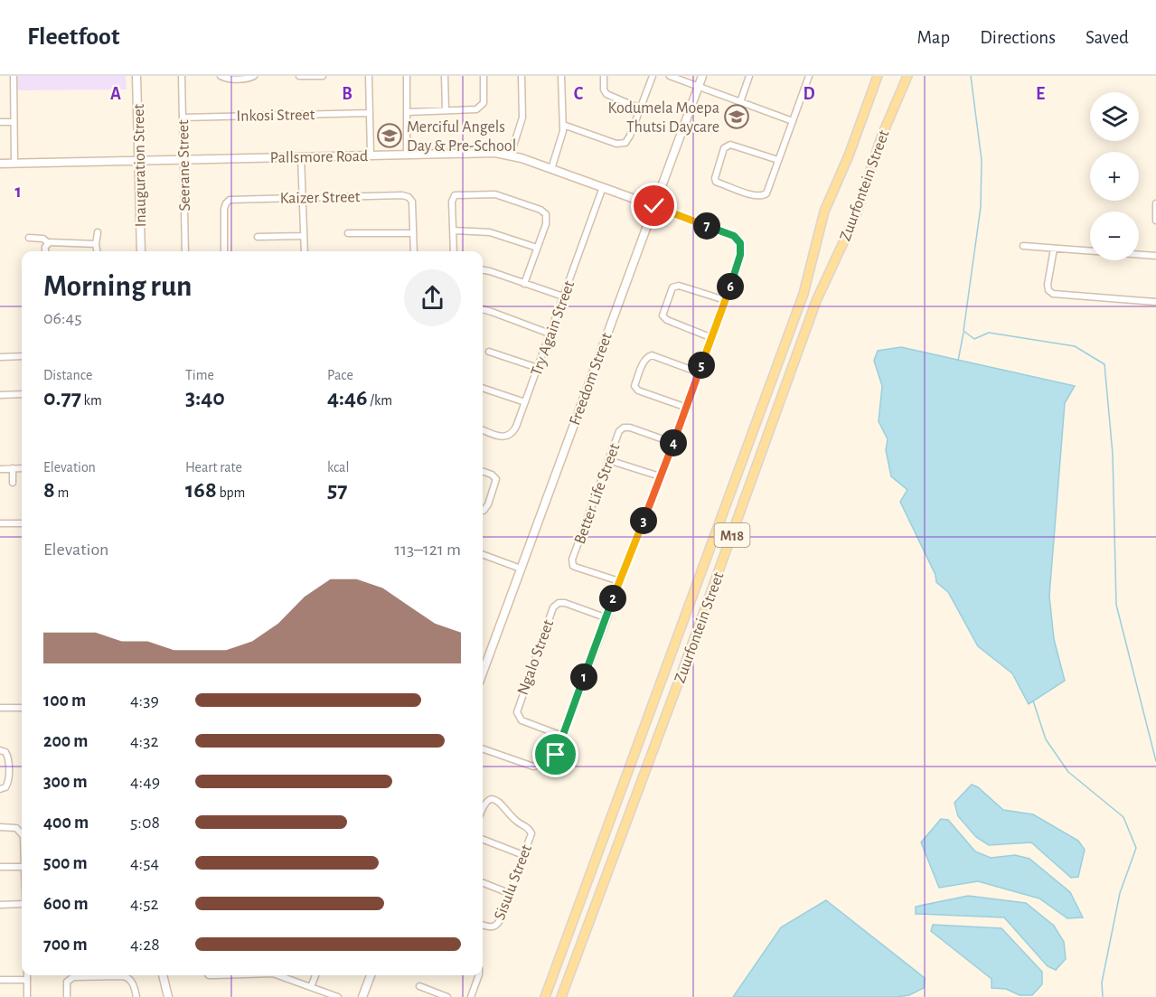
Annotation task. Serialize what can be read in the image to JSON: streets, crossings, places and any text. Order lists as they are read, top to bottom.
{
  "streets": {
    "main road": ["Zuurfontein Street", "M18"],
    "street": [
      "Inkosi Street",
      "Pallsmore Road",
      "Inauguration Street",
      "Seerane Street",
      "Kaizer Street",
      "Try Again Street",
      "Freedom Street",
      "Better Life Street",
      "Ngalo Street",
      "Sisulu Street"
    ]
  },
  "crossings": [
    ["Inkosi Street", "Seerane Street"],
    ["Pallsmore Road", "Inauguration Street"],
    ["Pallsmore Road", "Seerane Street"],
    ["Pallsmore Road", "Try Again Street"],
    ["Pallsmore Road", "Freedom Street"],
    ["Pallsmore Road", "Better Life Street"],
    ["Pallsmore Road", "Ngalo Street"]
  ],
  "places": {
    "school or university": ["Kodumela Moepa Thutsi Daycare", "Merciful Angels Day & Pre-School"]
  },
  "page": {
    "header": "Fleetfoot",
    "nav": ["Map", "Directions", "Saved"],
    "map_buttons": ["+", "−"],
    "pins": [
      "7",
      "6",
      "5",
      "4",
      "3",
      "2",
      "1"
    ],
    "heading": ["Morning run", "06:45"],
    "stats": [
      ["Distance", "0.77 km"],
      ["Time", "3:40"],
      ["Pace", "4:46 /km"],
      ["Elevation", "8 m"],
      ["Heart rate", "168 bpm"],
      ["kcal", "57"]
    ],
    "chart": ["Elevation", "113–121 m"],
    "list": [
      {
        "name": "100 m",
        "note": "4:39"
      },
      {
        "name": "200 m",
        "note": "4:32"
      },
      {
        "name": "300 m",
        "note": "4:49"
      },
      {
        "name": "400 m",
        "note": "5:08"
      },
      {
        "name": "500 m",
        "note": "4:54"
      },
      {
        "name": "600 m",
        "note": "4:52"
      },
      {
        "name": "700 m",
        "note": "4:28"
      }
    ]
  },
  "grid": {
    "columns": [
      "A",
      "B",
      "C",
      "D",
      "E"
    ],
    "rows": ["1"]
  }
}
